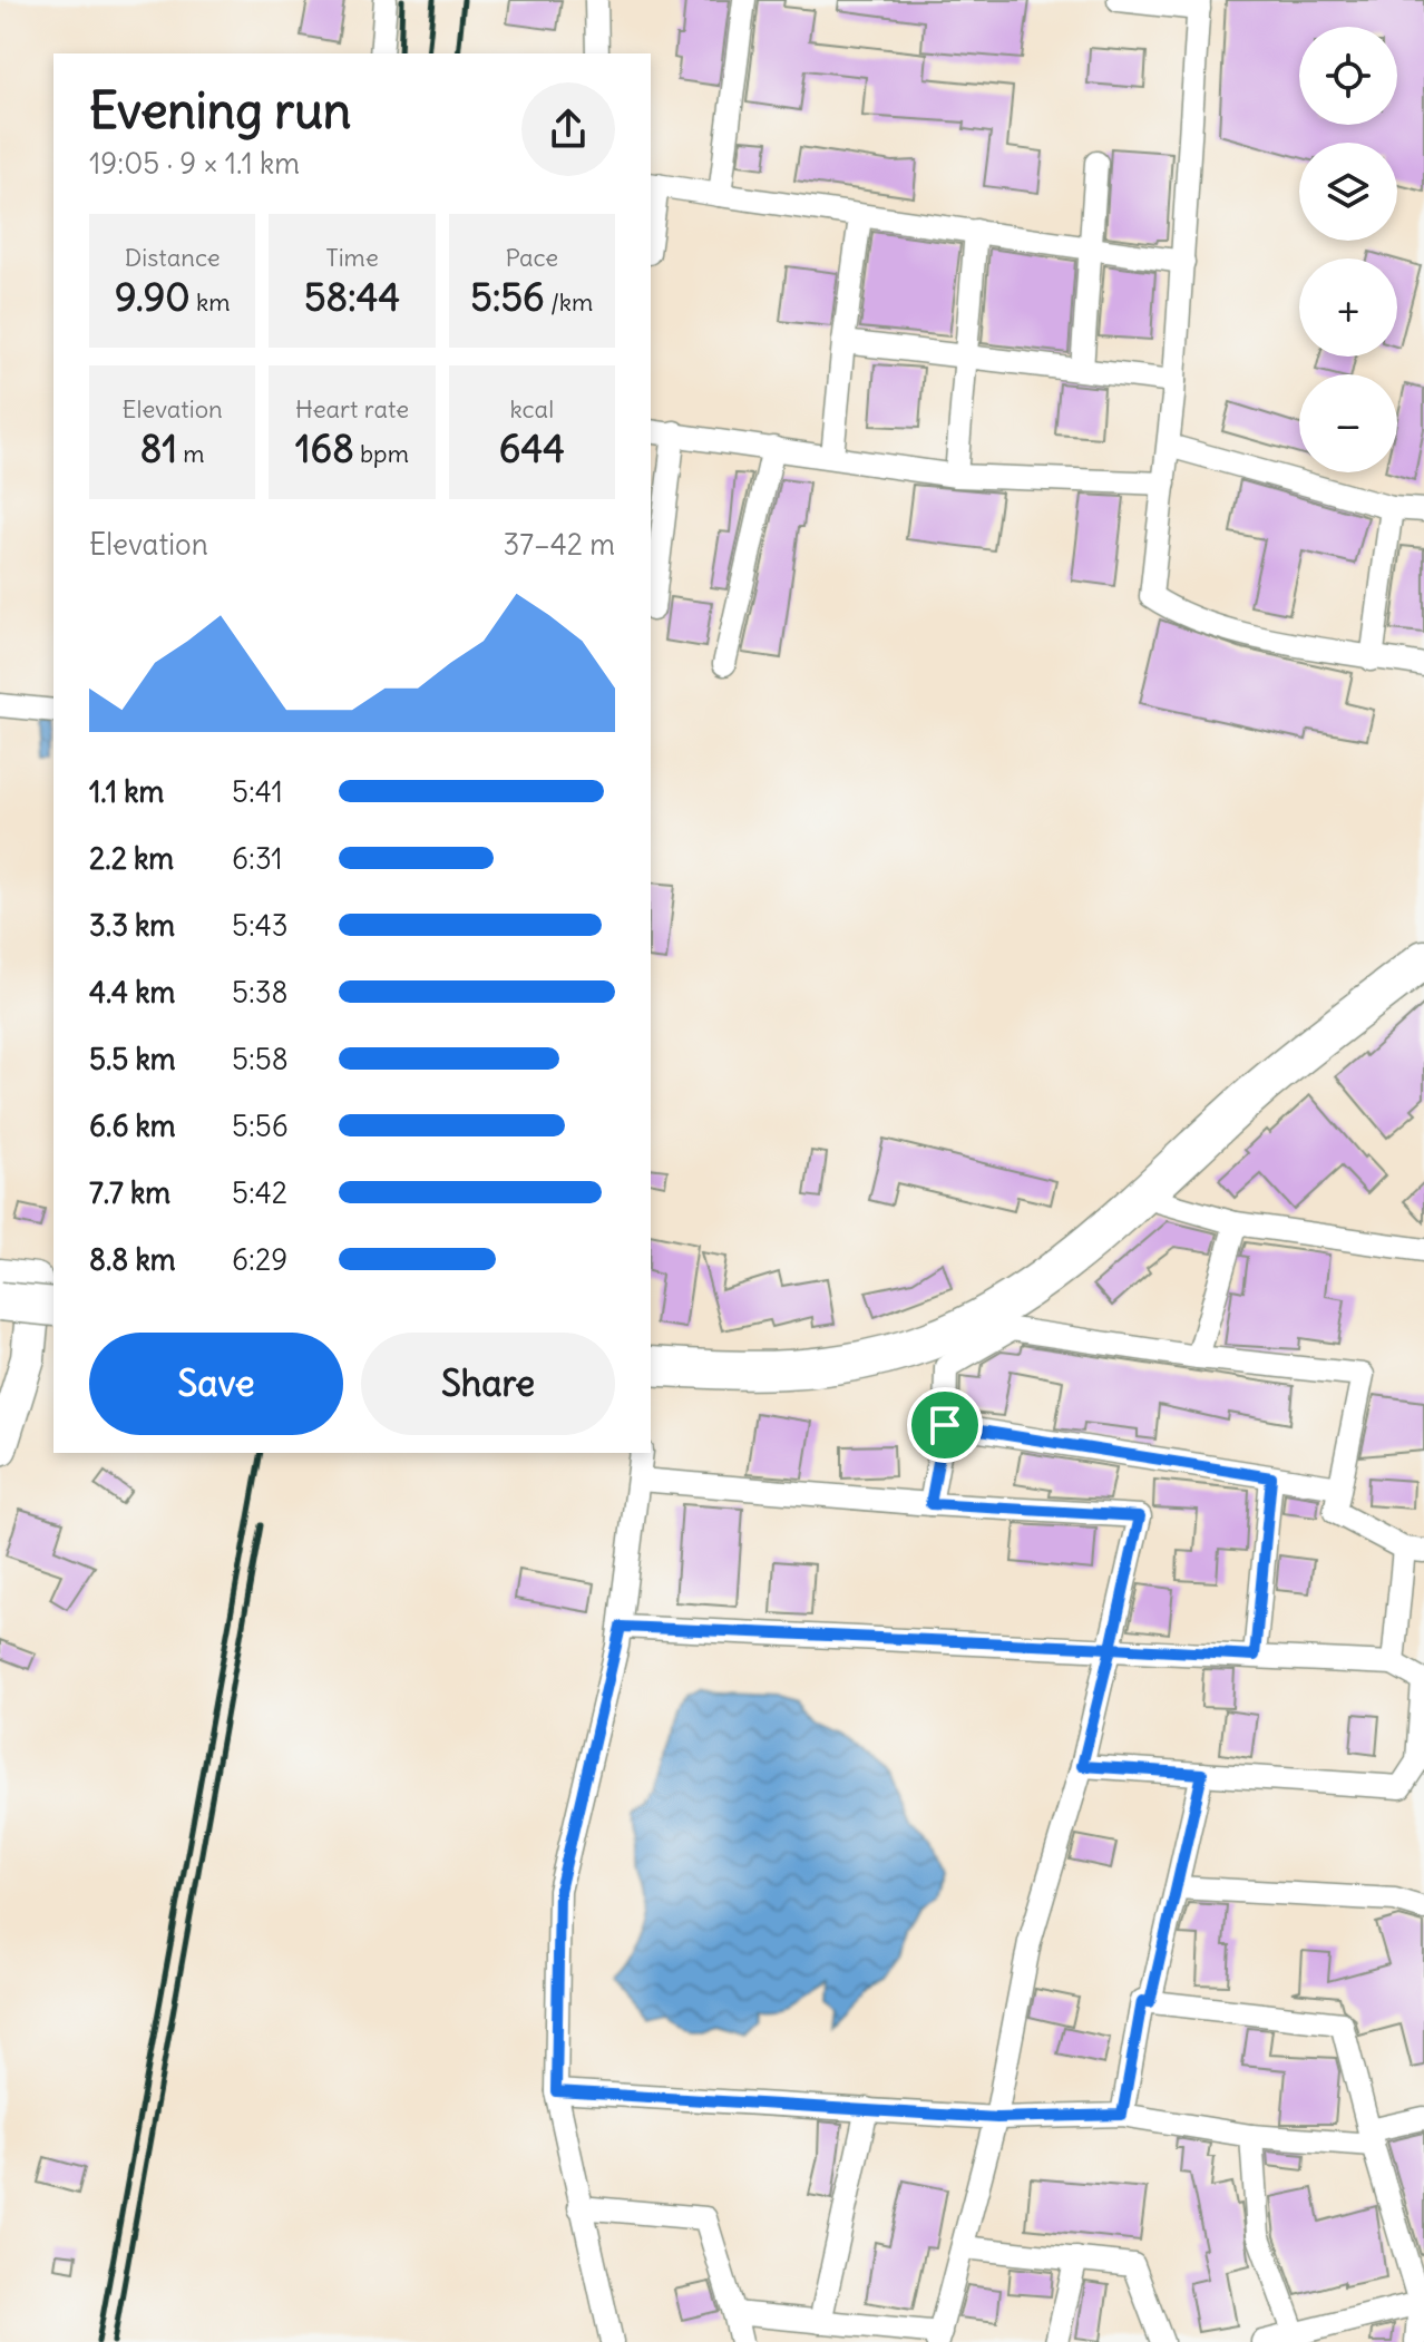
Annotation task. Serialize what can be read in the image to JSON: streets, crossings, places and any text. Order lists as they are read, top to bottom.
{
  "page": {
    "map_buttons": ["+", "−"],
    "heading": ["Evening run", "19:05 · 9 × 1.1 km"],
    "stats": [
      ["Distance", "9.90 km"],
      ["Time", "58:44"],
      ["Pace", "5:56 /km"],
      ["Elevation", "81 m"],
      ["Heart rate", "168 bpm"],
      ["kcal", "644"]
    ],
    "chart": ["Elevation", "37–42 m"],
    "list": [
      {
        "name": "1.1 km",
        "note": "5:41"
      },
      {
        "name": "2.2 km",
        "note": "6:31"
      },
      {
        "name": "3.3 km",
        "note": "5:43"
      },
      {
        "name": "4.4 km",
        "note": "5:38"
      },
      {
        "name": "5.5 km",
        "note": "5:58"
      },
      {
        "name": "6.6 km",
        "note": "5:56"
      },
      {
        "name": "7.7 km",
        "note": "5:42"
      },
      {
        "name": "8.8 km",
        "note": "6:29"
      }
    ],
    "buttons": ["Save", "Share"]
  }
}
